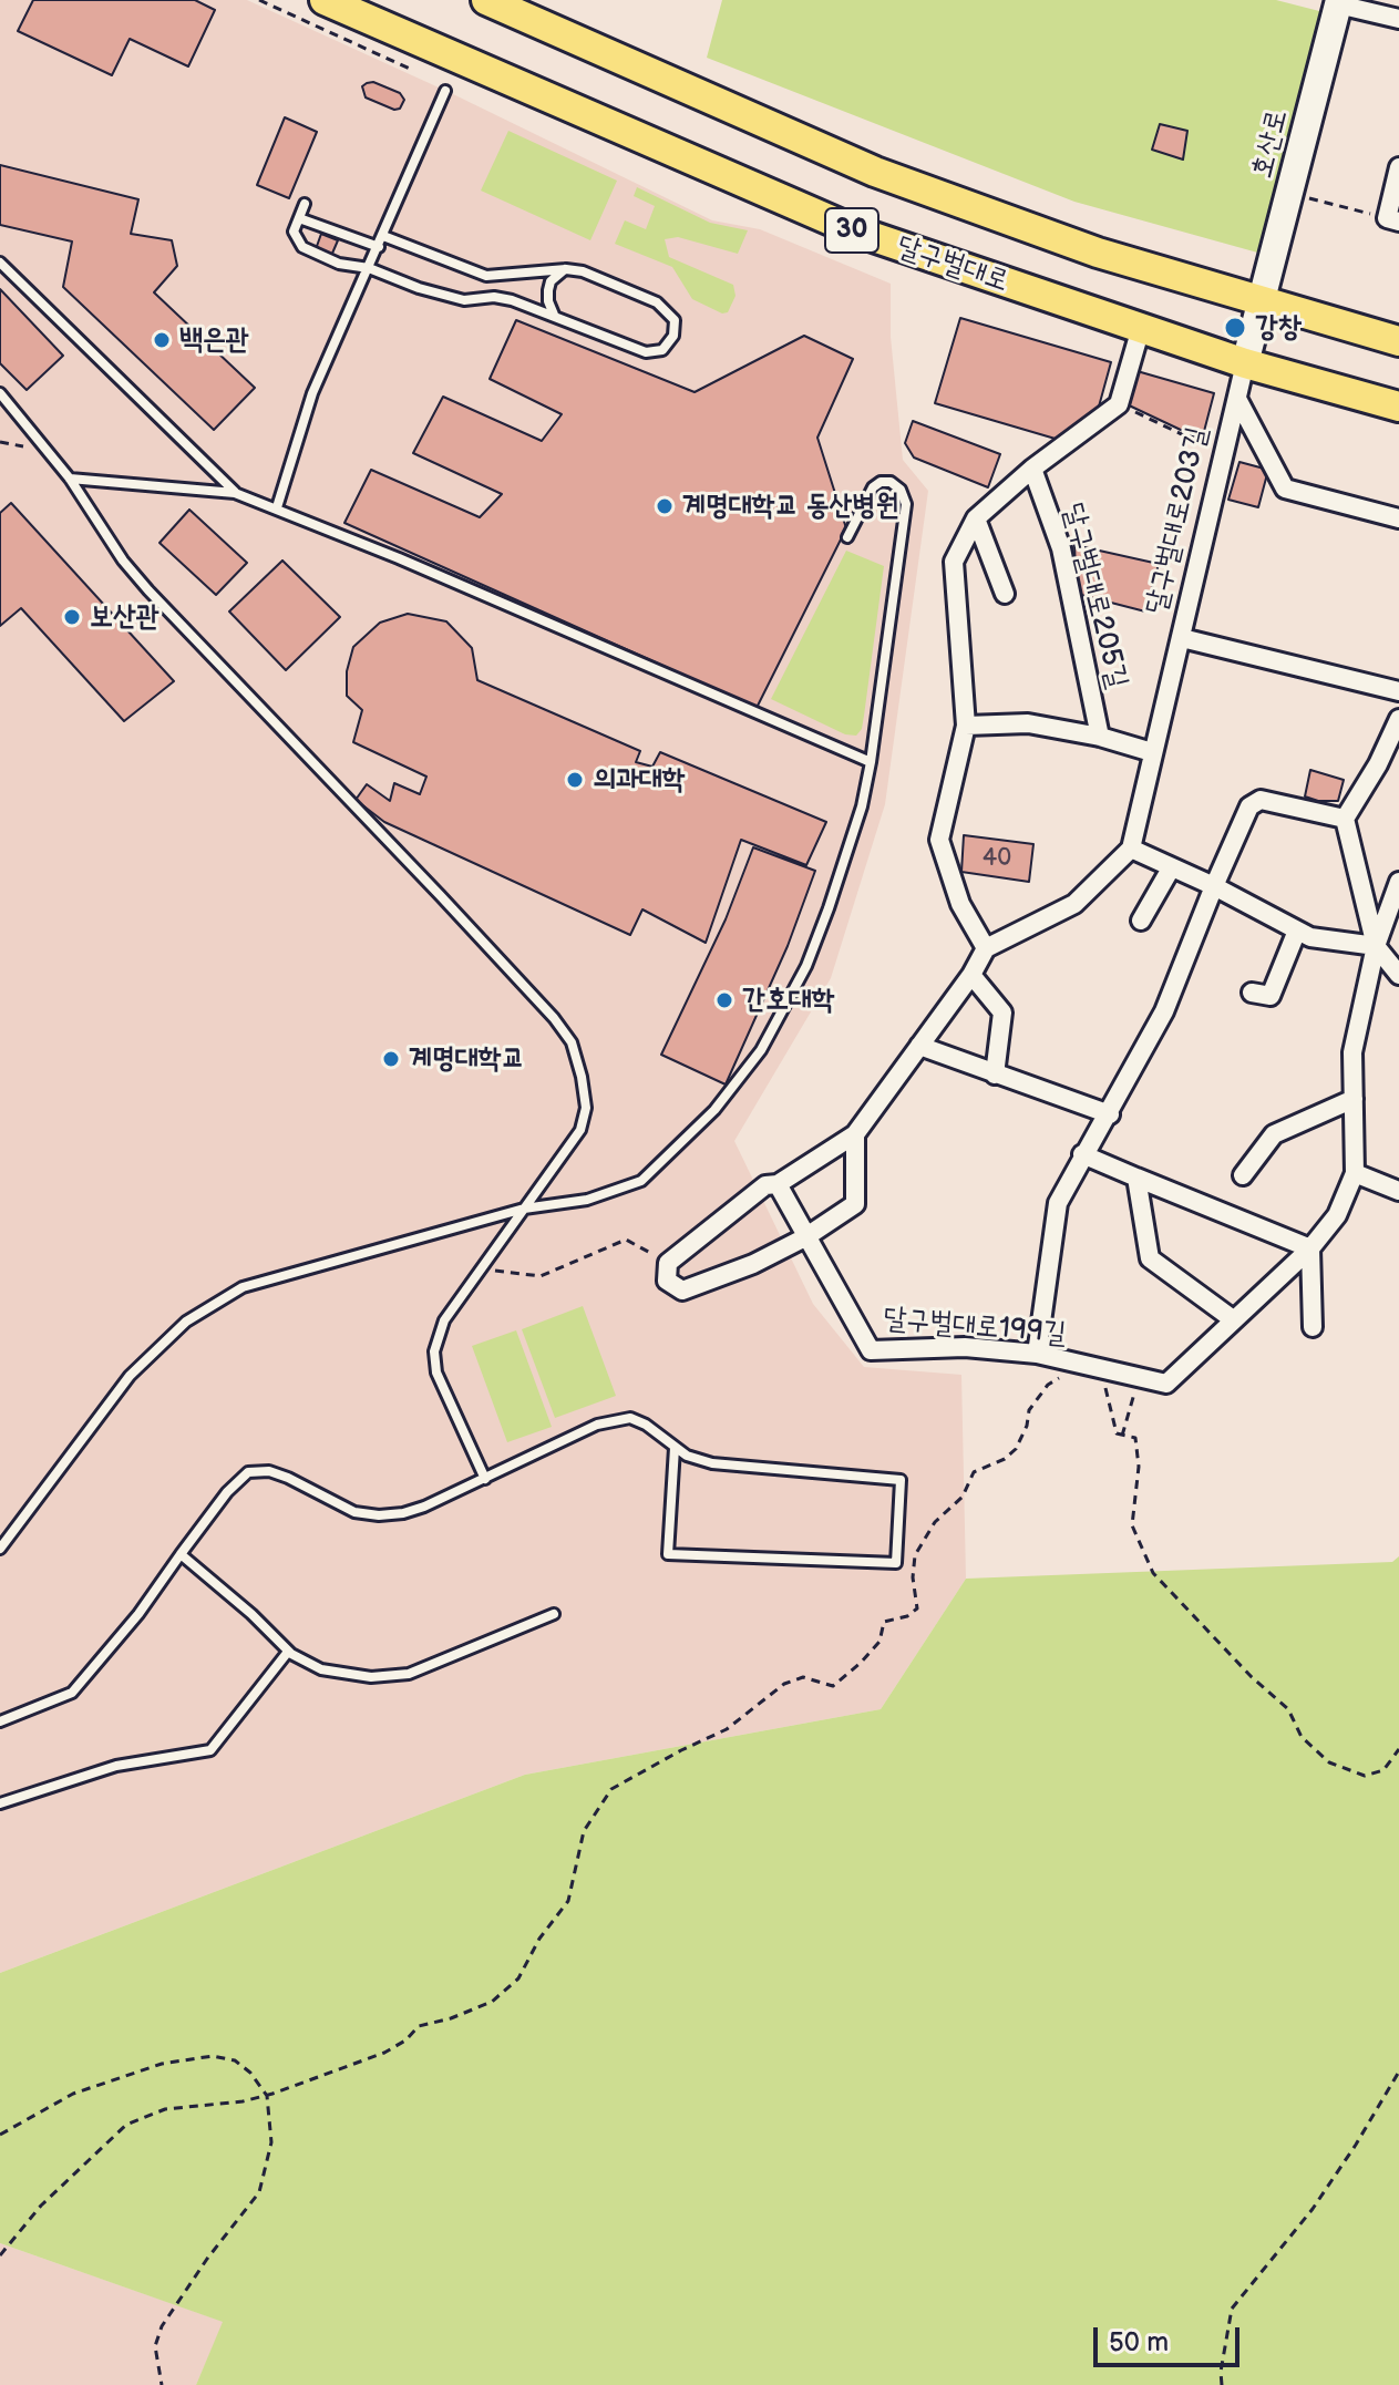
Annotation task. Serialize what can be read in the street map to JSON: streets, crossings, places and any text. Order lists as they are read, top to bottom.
{
  "streets": {
    "main road": ["30", "달구벌대로"],
    "street": [
      "호산로",
      "달구벌대로203길",
      "달구벌대로205길",
      "달구벌대로199길"
    ]
  },
  "crossings": [
    ["호산로", "달구벌대로"],
    ["호산로", "달구벌대로203길"],
    ["달구벌대로", "달구벌대로203길"]
  ],
  "places": [
    "강창",
    "백은관",
    "계명대학교 동산병원",
    "보산관",
    "의과대학",
    "간호대학",
    "계명대학교"
  ],
  "house_numbers": ["40"],
  "scale_bar": "50 m"
}
